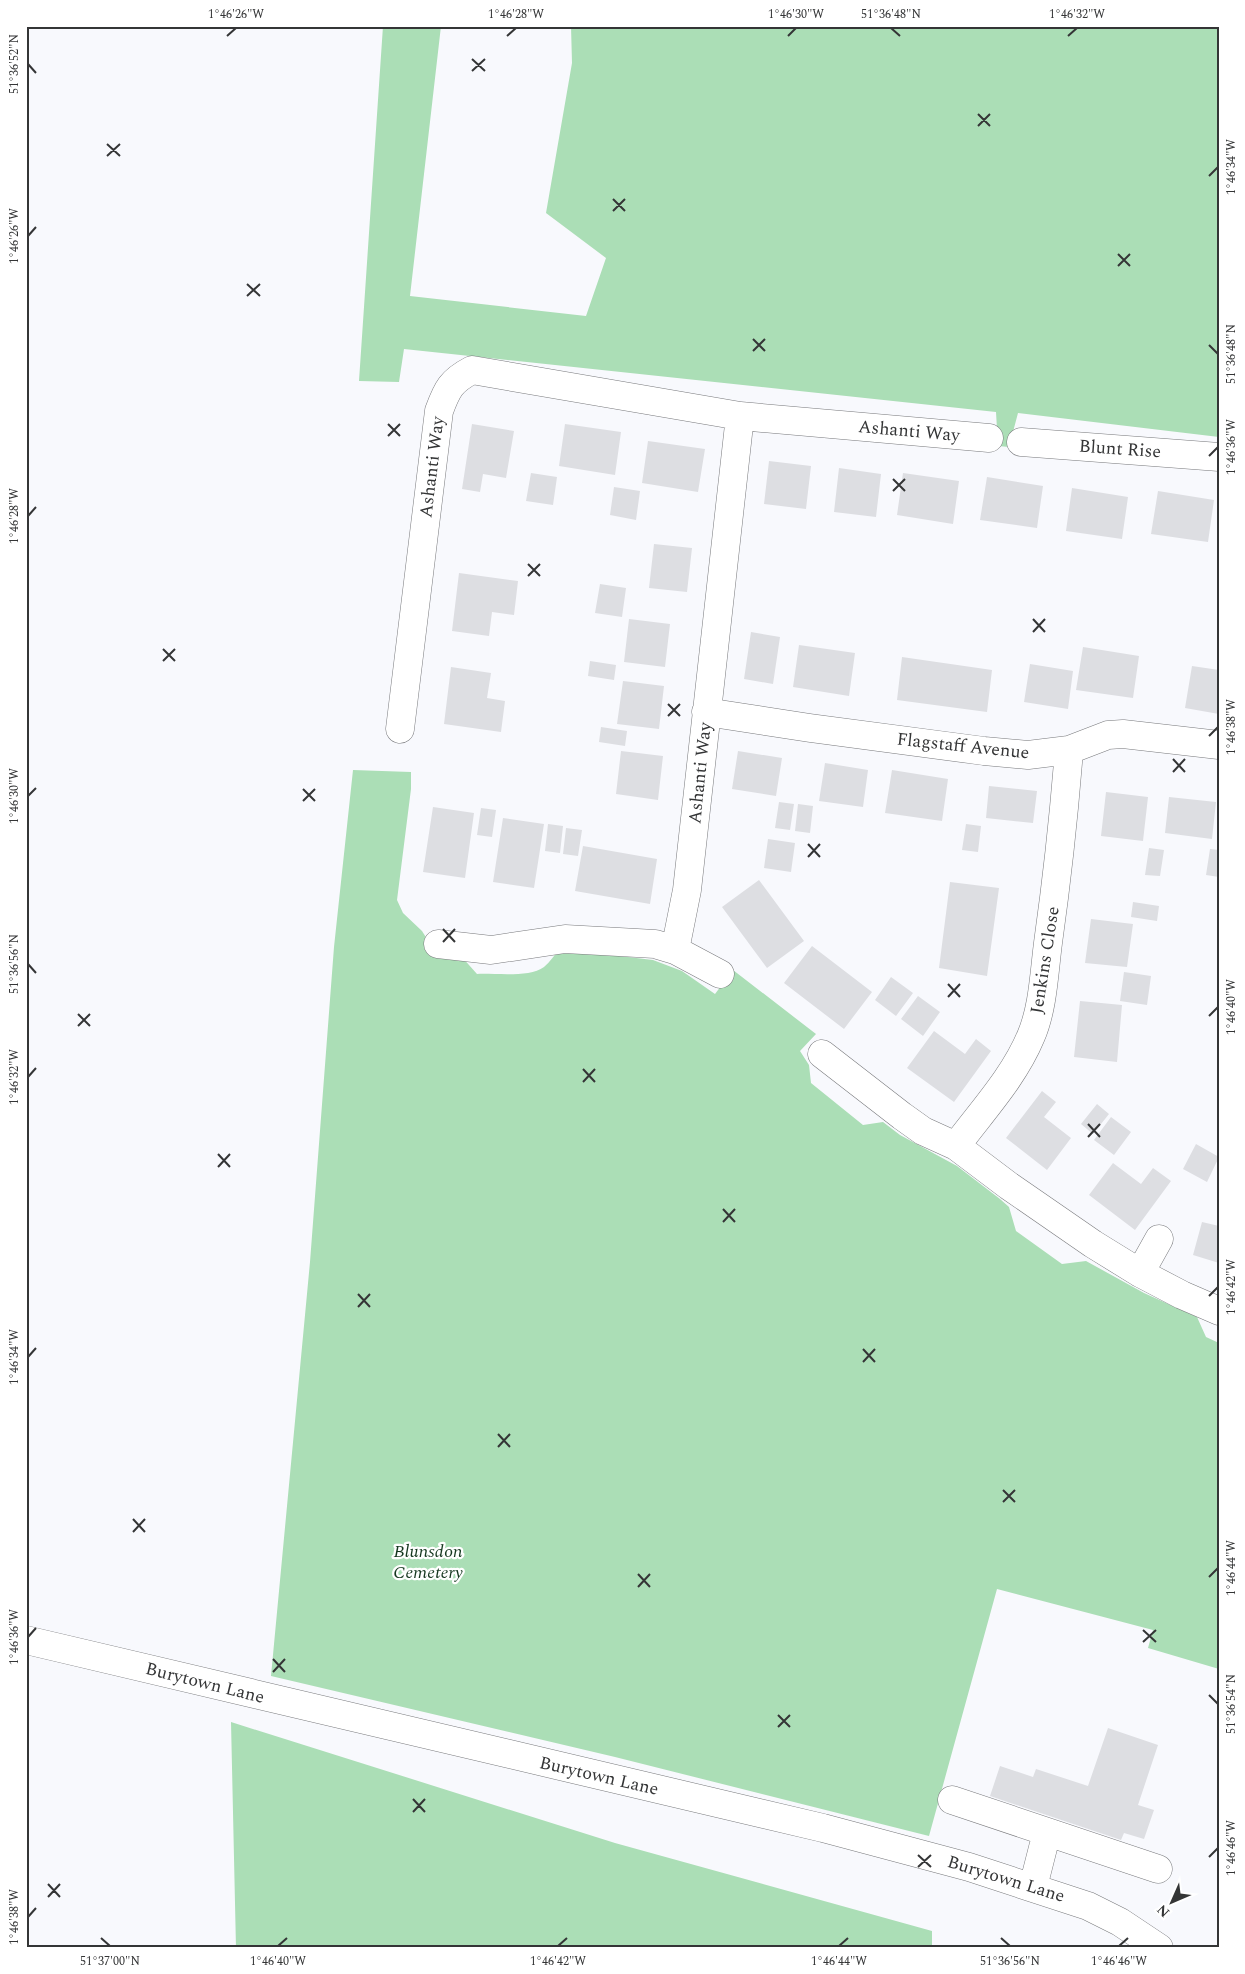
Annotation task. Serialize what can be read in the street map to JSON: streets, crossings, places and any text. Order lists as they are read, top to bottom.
{
  "streets": {
    "street": [
      "Ashanti Way",
      "Blunt Rise",
      "Flagstaff Avenue",
      "Jenkins Close",
      "Burytown Lane"
    ]
  },
  "crossings": [
    ["Ashanti Way", "Flagstaff Avenue"],
    ["Flagstaff Avenue", "Jenkins Close"]
  ],
  "parks": ["Blunsdon Cemetery"],
  "north": "bottom left",
  "coordinates": [
    "1°46'26\"W",
    "1°46'28\"W",
    "1°46'30\"W",
    "51°36'48\"N",
    "1°46'32\"W",
    "51°36'52\"N",
    "1°46'34\"W",
    "1°46'36\"W",
    "1°46'38\"W",
    "51°36'56\"N",
    "1°46'40\"W",
    "1°46'42\"W",
    "1°46'44\"W",
    "51°36'54\"N",
    "1°46'46\"W",
    "51°37'00\"N"
  ]
}
